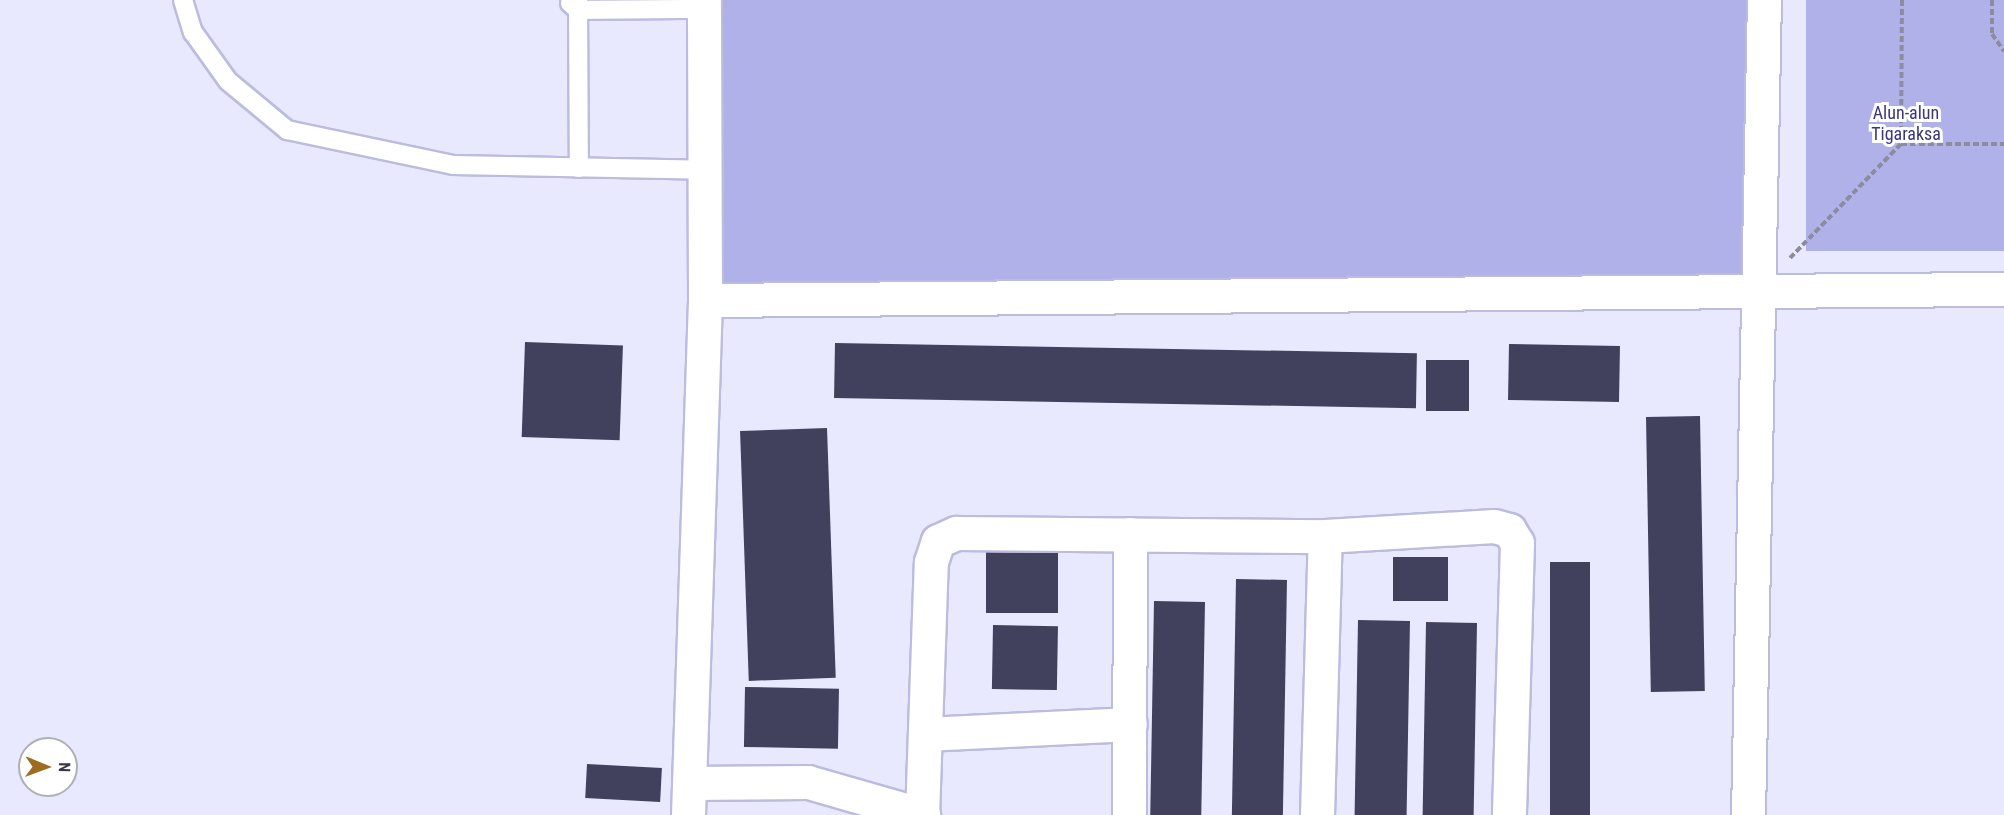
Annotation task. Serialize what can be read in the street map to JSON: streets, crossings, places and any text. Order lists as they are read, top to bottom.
{
  "parks": ["Alun-alun Tigaraksa"],
  "north": "right"
}
